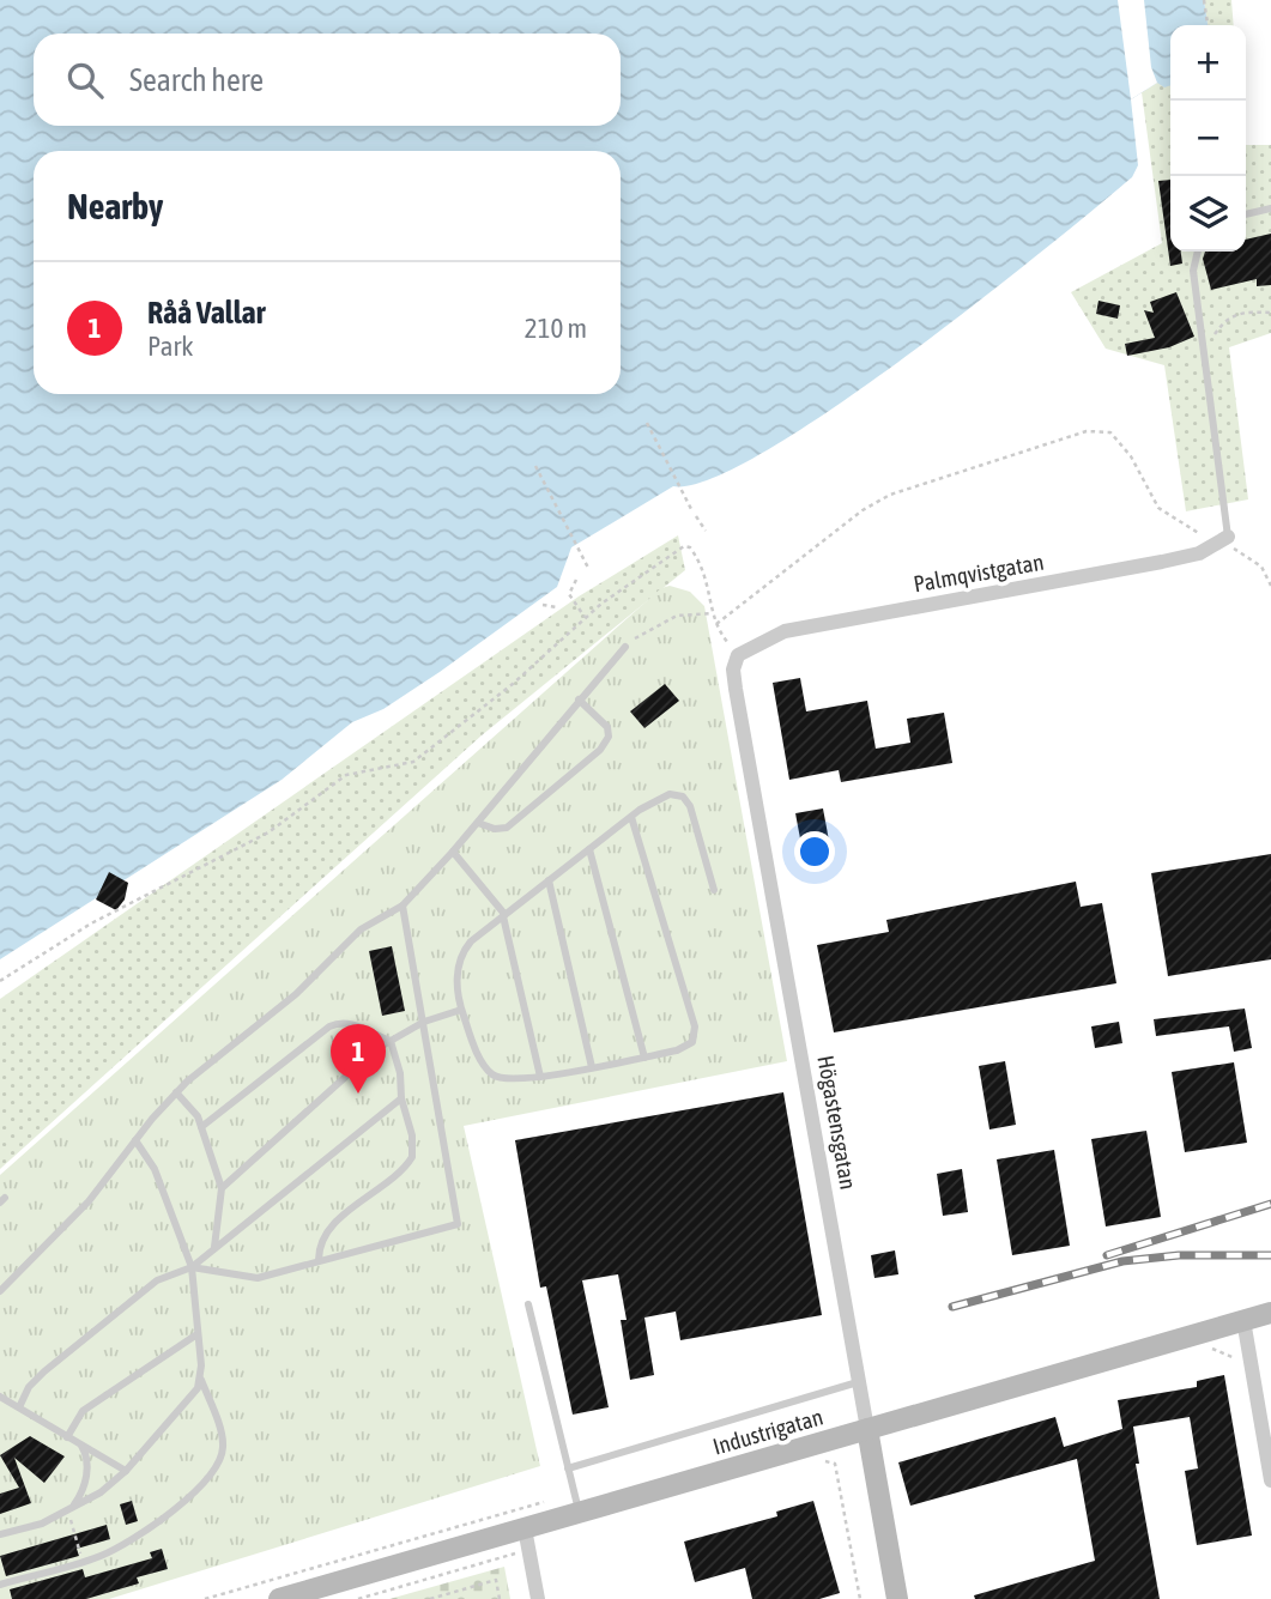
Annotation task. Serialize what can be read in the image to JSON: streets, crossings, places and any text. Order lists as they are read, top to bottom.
{
  "streets": {
    "street": ["Palmqvistgatan", "Högastensgatan", "Industrigatan"]
  },
  "crossings": [
    ["Palmqvistgatan", "Högastensgatan"],
    ["Högastensgatan", "Industrigatan"]
  ],
  "page": {
    "map_buttons": ["+", "−"],
    "search": "Search here",
    "heading": "Nearby",
    "list": [
      {
        "mark": "1",
        "name": "Råå Vallar",
        "note": "Park",
        "value": "210 m"
      }
    ],
    "pins": "1"
  }
}
